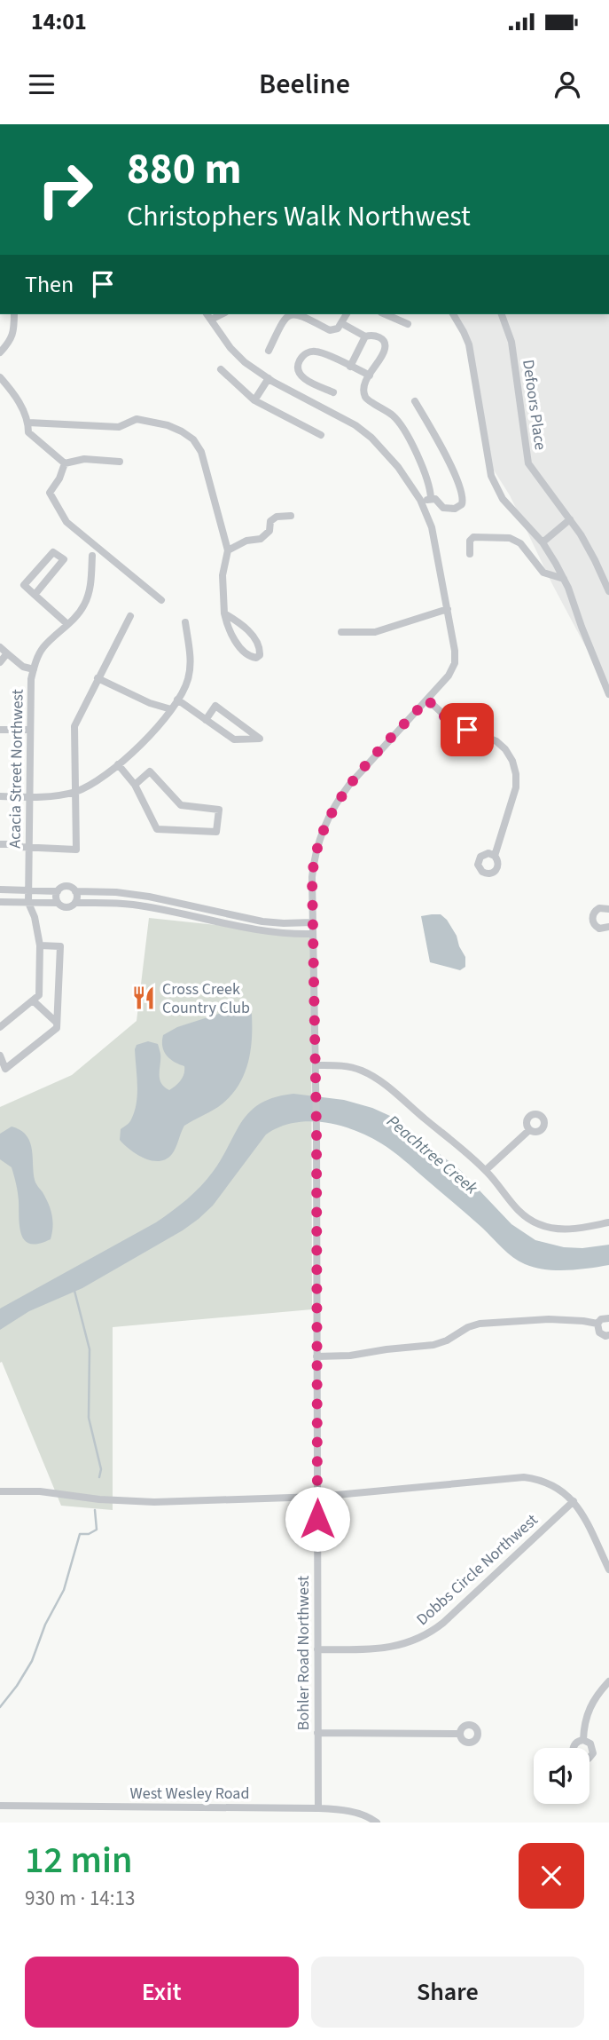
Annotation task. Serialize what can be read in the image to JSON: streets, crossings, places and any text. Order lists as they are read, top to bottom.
{
  "streets": {
    "street": [
      "Defoors Place",
      "Acacia Street Northwest",
      "Dobbs Circle Northwest",
      "Bohler Road Northwest",
      "West Wesley Road"
    ]
  },
  "crossings": [
    ["Dobbs Circle Northwest", "Bohler Road Northwest"],
    ["Bohler Road Northwest", "West Wesley Road"]
  ],
  "water": ["Peachtree Creek"],
  "places": {
    "restaurant": ["Cross Creek Country Club"]
  },
  "page": {
    "status": "14:01",
    "header": "Beeline",
    "turn": ["880 m", "Christophers Walk Northwest"],
    "then": "Then",
    "heading": ["12 min", "930 m · 14:13"],
    "buttons": ["Exit", "Share"]
  }
}
